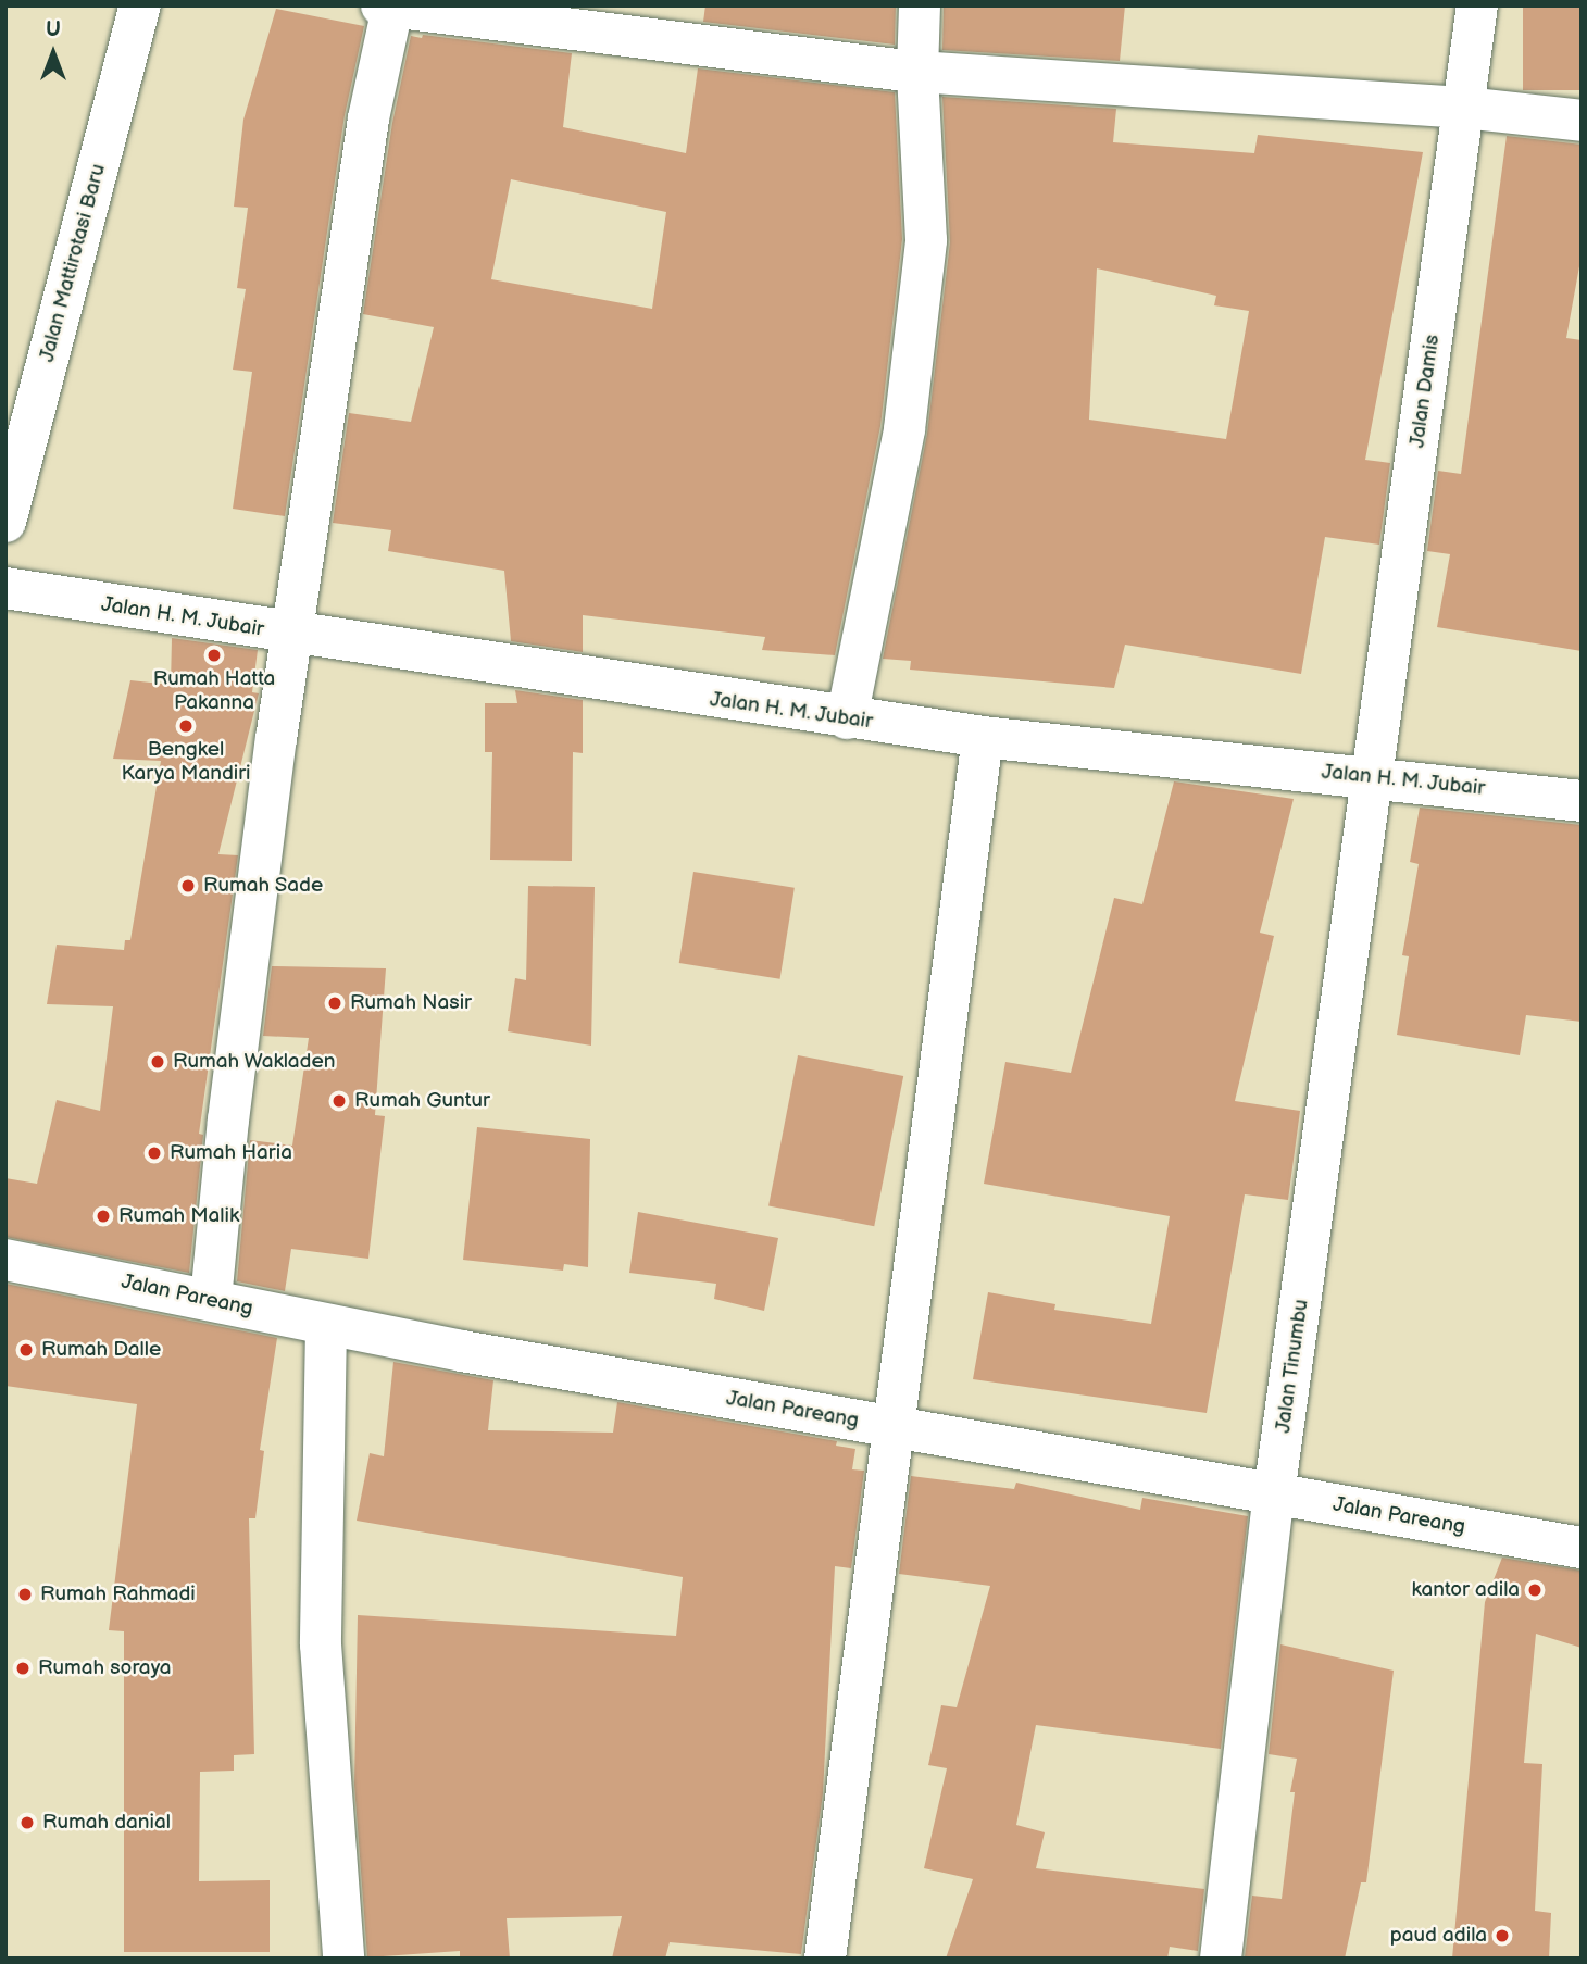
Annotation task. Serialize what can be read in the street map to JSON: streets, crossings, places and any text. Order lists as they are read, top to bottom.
{
  "streets": {
    "street": [
      "Jalan Mattirotasi Baru",
      "Jalan Damis",
      "Jalan H. M. Jubair",
      "Jalan Pareang",
      "Jalan Tinumbu"
    ]
  },
  "crossings": [
    ["Jalan Damis", "Jalan H. M. Jubair"],
    ["Jalan Damis", "Jalan Tinumbu"],
    ["Jalan H. M. Jubair", "Jalan Tinumbu"],
    ["Jalan Pareang", "Jalan Tinumbu"]
  ],
  "places": [
    "Rumah Hatta Pakanna",
    "Bengkel Karya Mandiri",
    "Rumah Sade",
    "Rumah Nasir",
    "Rumah Wakladen",
    "Rumah Guntur",
    "Rumah Haria",
    "Rumah Malik",
    "Rumah Dalle",
    "kantor adila",
    "Rumah Rahmadi",
    "Rumah soraya",
    "Rumah danial",
    "paud adila"
  ],
  "north": "top"
}
